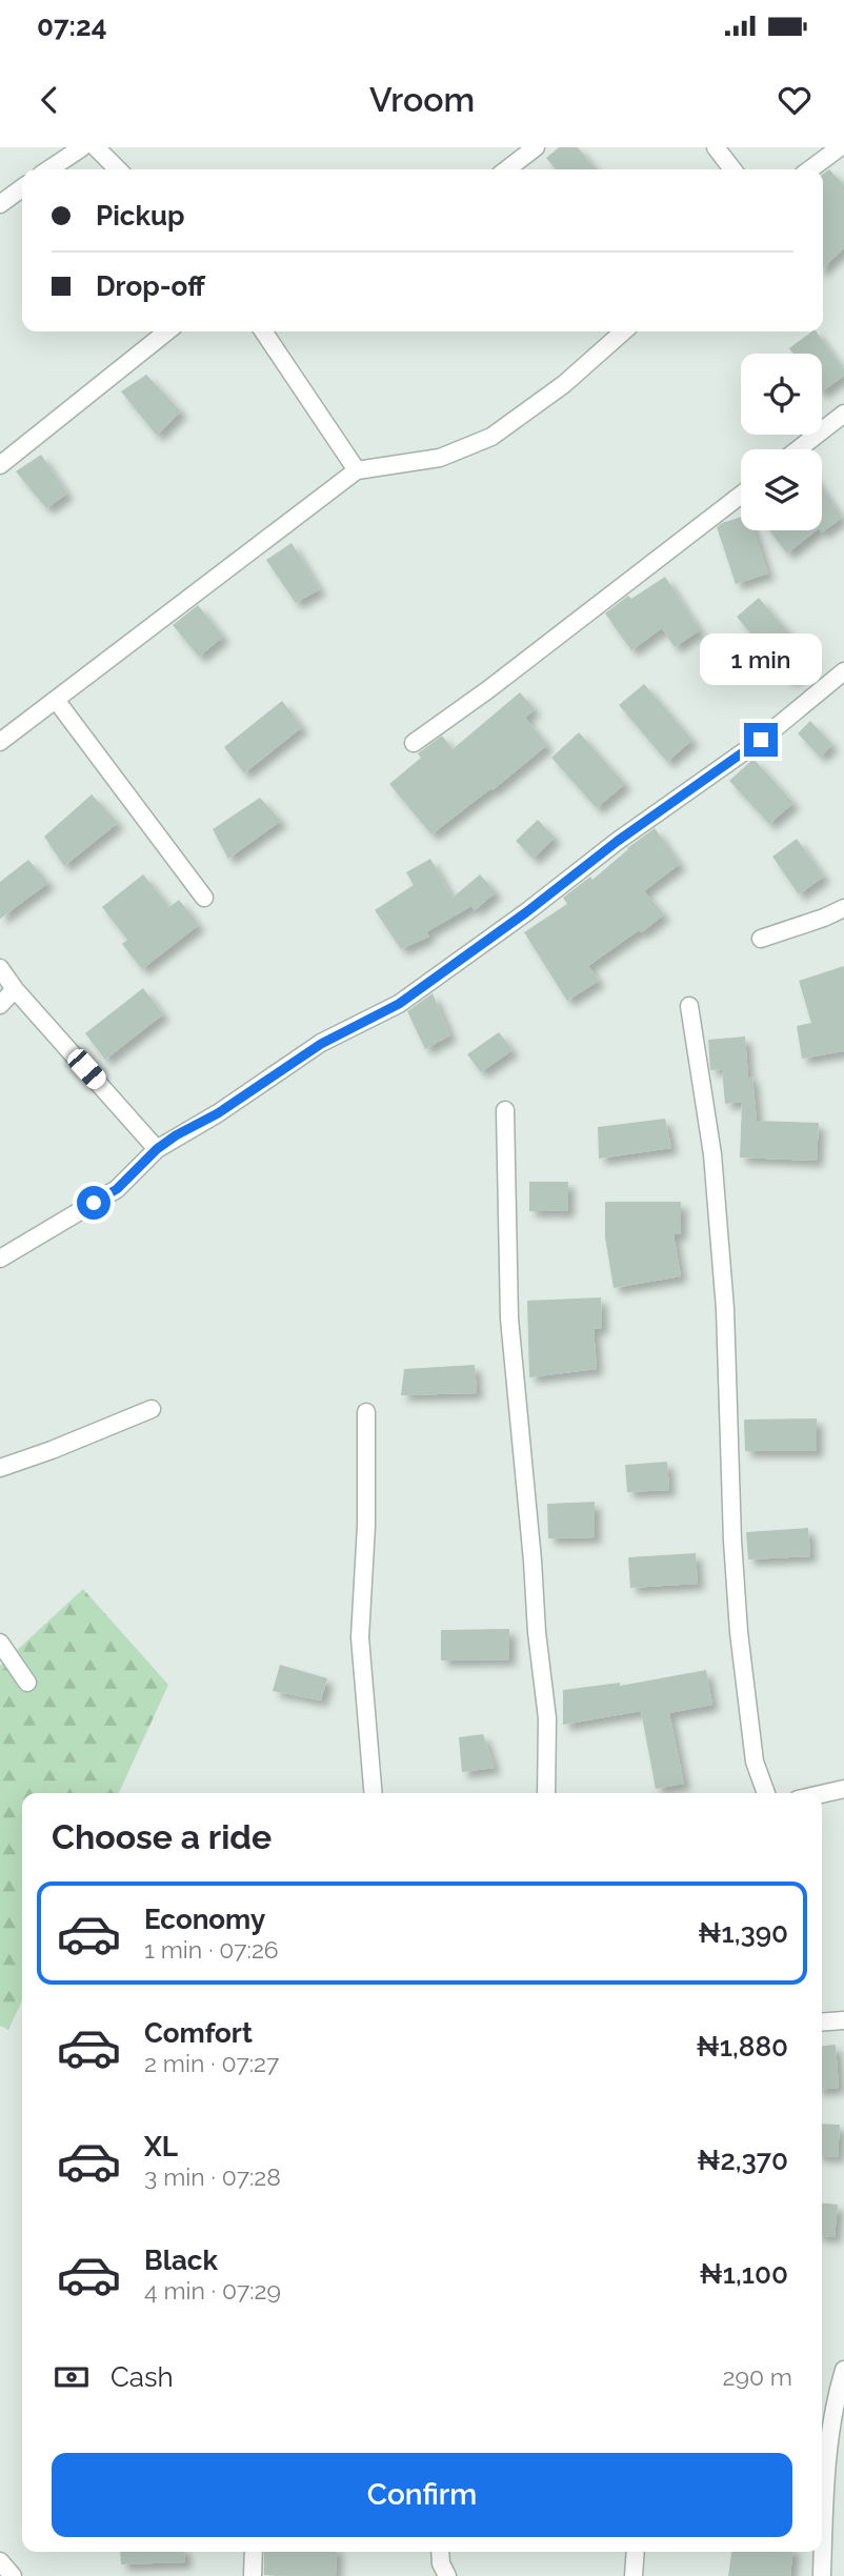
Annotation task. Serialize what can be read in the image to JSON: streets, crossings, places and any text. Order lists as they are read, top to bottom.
{
  "page": {
    "status": "07:24",
    "header": "Vroom",
    "banner": ["Pickup", "Drop-off"],
    "bubble": "1 min",
    "heading": "Choose a ride",
    "list": [
      {
        "name": "Economy",
        "note": "1 min · 07:26",
        "value": "₦1,390"
      },
      {
        "name": "Comfort",
        "note": "2 min · 07:27",
        "value": "₦1,880"
      },
      {
        "name": "XL",
        "note": "3 min · 07:28",
        "value": "₦2,370"
      },
      {
        "name": "Black",
        "note": "4 min · 07:29",
        "value": "₦1,100"
      }
    ],
    "pay": ["Cash", "290 m"],
    "buttons": "Confirm"
  }
}
